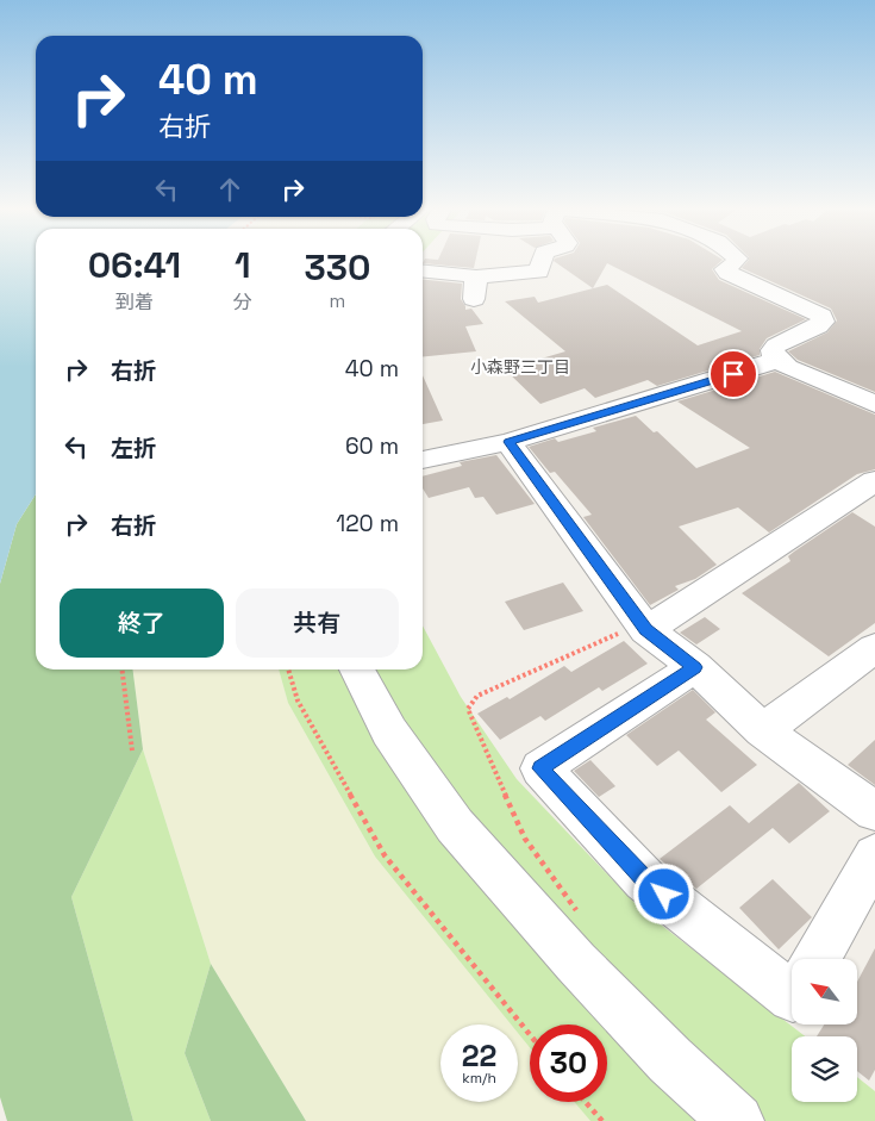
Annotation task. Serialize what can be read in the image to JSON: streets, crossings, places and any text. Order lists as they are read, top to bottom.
{
  "districts": ["小森野三丁目"],
  "north": "top left",
  "page": {
    "turn": ["40 m", "右折"],
    "eta": [
      "06:41",
      "到着",
      "1",
      "分",
      "330",
      "m"
    ],
    "list": [
      {
        "name": "右折",
        "value": "40 m"
      },
      {
        "name": "左折",
        "value": "60 m"
      },
      {
        "name": "右折",
        "value": "120 m"
      }
    ],
    "buttons": ["終了", "共有"],
    "speed": "22 km/h",
    "limit": "30"
  }
}
